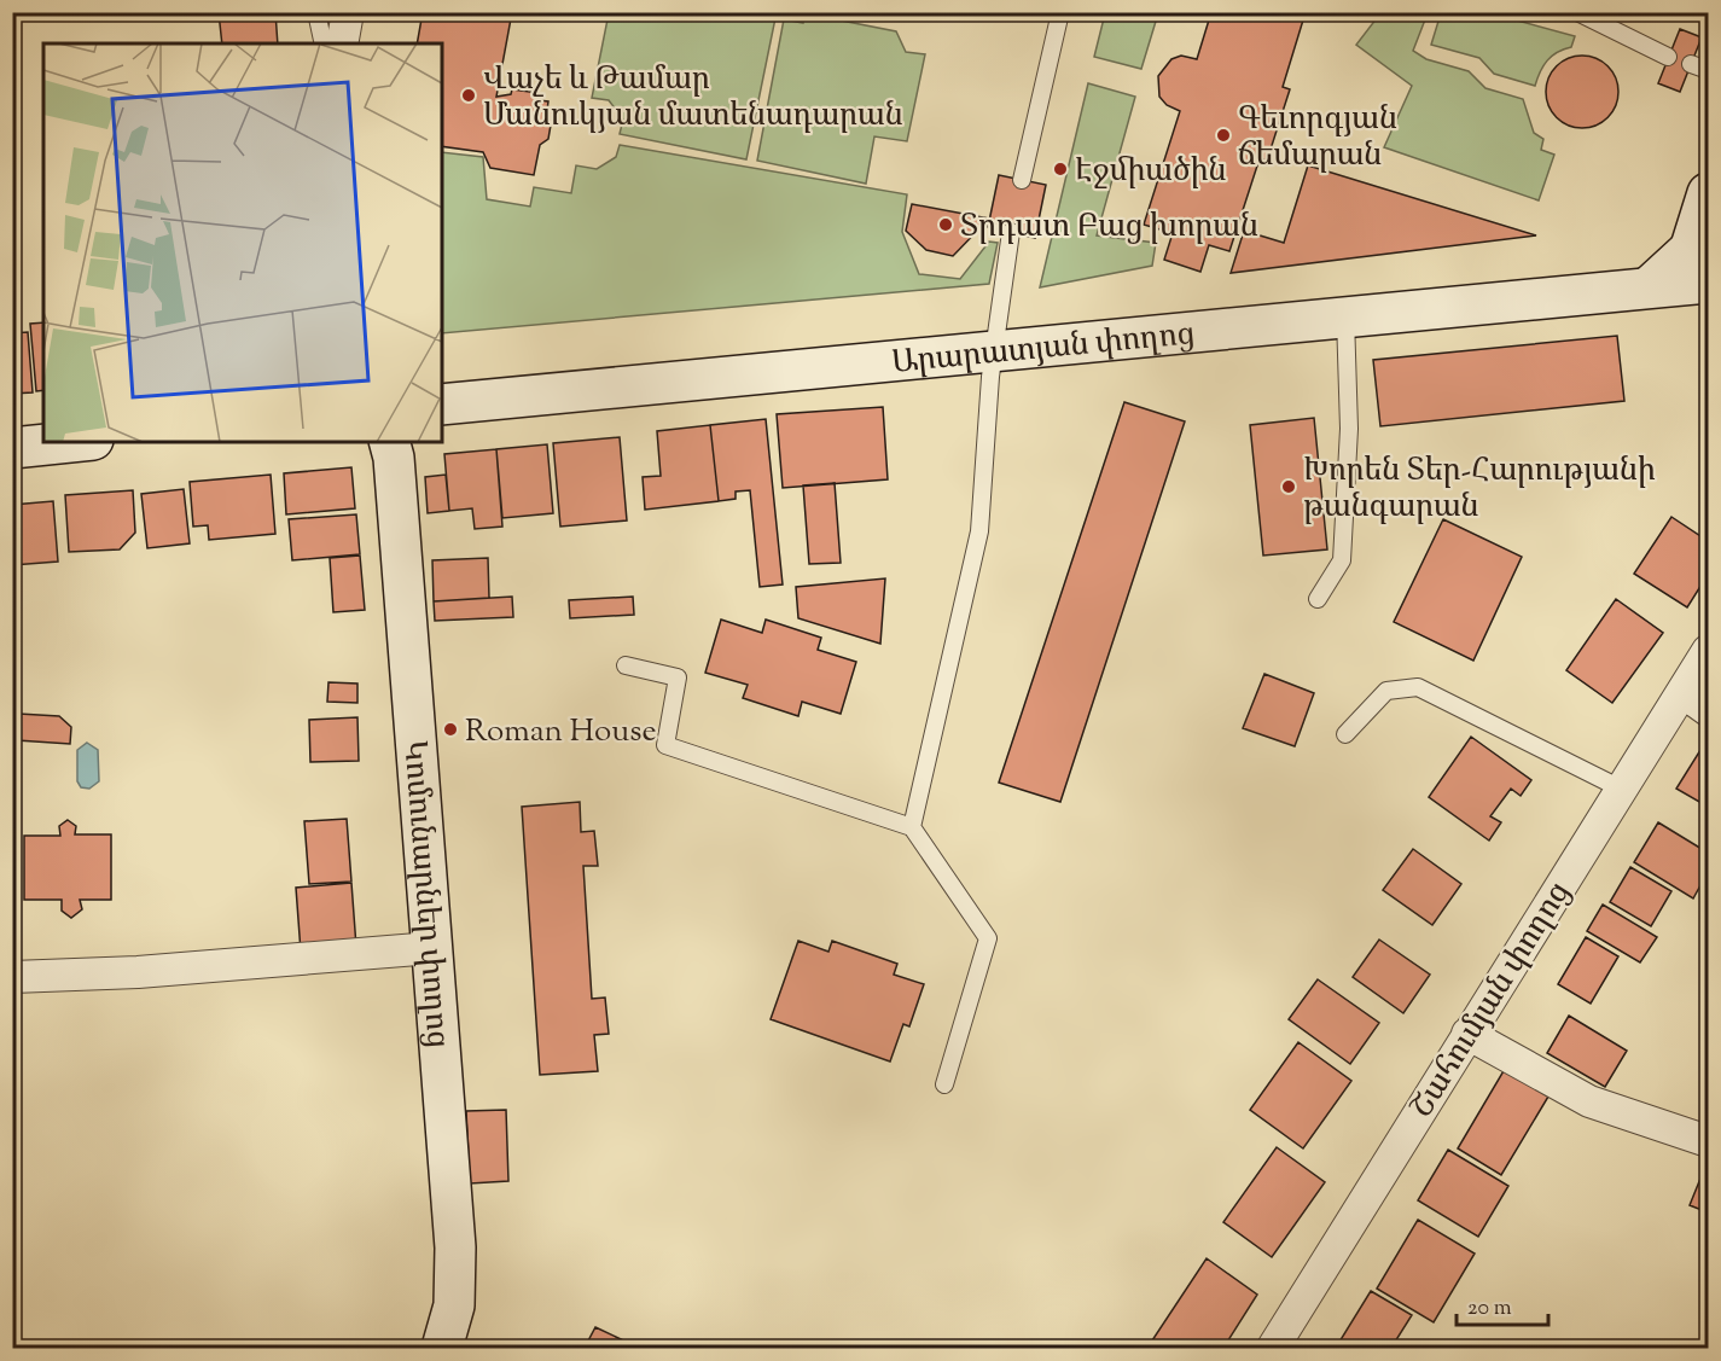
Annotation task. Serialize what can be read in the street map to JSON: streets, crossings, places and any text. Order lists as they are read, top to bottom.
{
  "streets": {
    "main road": ["Արարատյան փողոց", "Կոմունարներ փողոց"],
    "street": ["Շահումյան փողոց"]
  },
  "places": [
    "Վաչե և Թամար Մանուկյան մատենադարան",
    "Գեւորգյան ճեմարան",
    "Էջմիածին",
    "Տրդատ Բաց խորան",
    "Խորեն Տեր-Հարությանի թանգարան",
    "Roman House"
  ],
  "scale_bar": "20 m"
}
